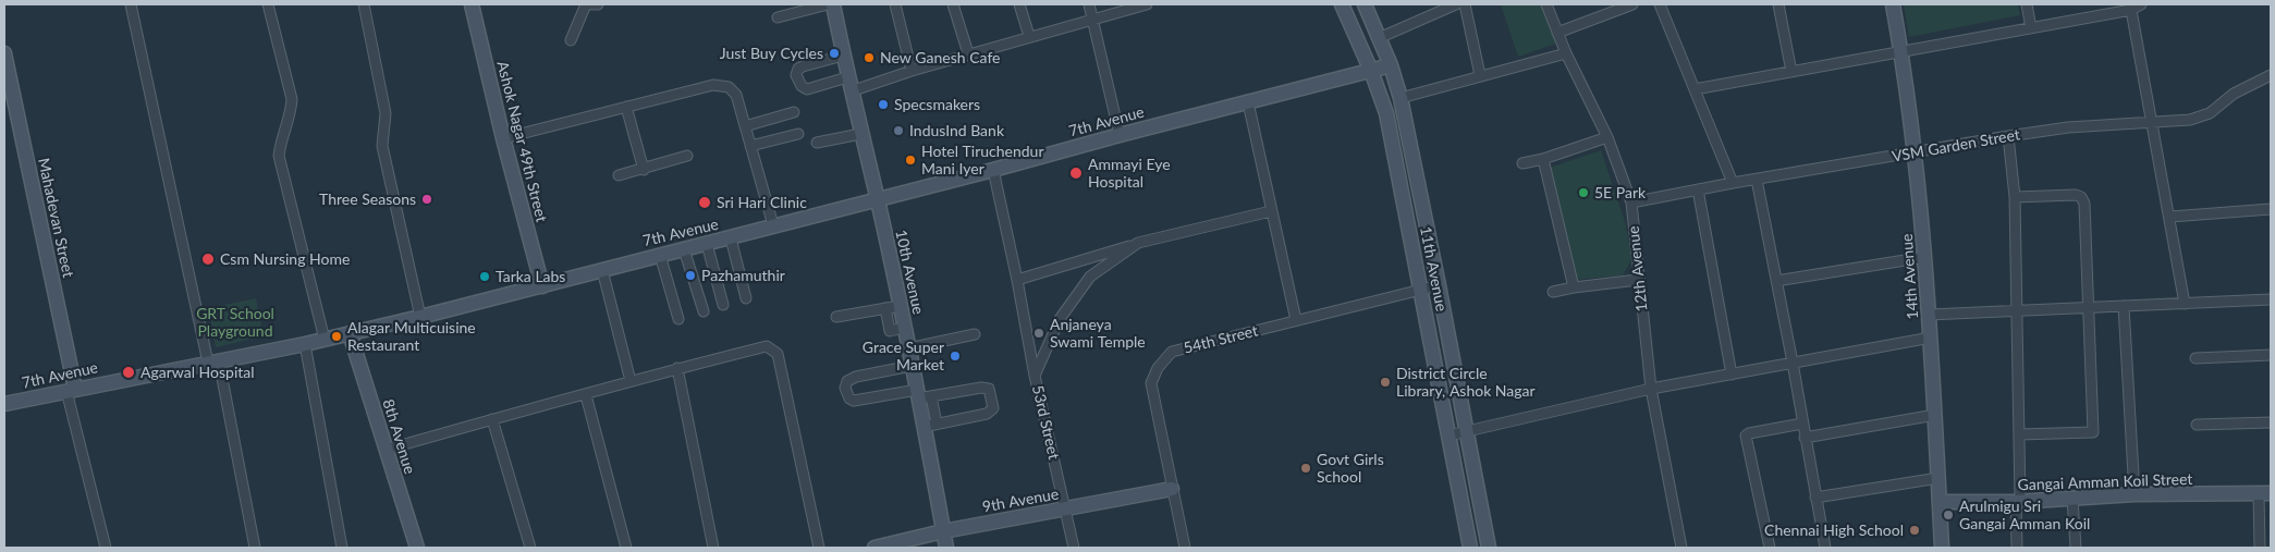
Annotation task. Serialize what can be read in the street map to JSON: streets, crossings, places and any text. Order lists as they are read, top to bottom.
{
  "streets": {
    "main road": [
      "7th Avenue",
      "Ashok Nagar 49th Street",
      "Mahadevan Street",
      "11th Avenue",
      "10th Avenue",
      "14th Avenue",
      "8th Avenue",
      "Gangai Amman Koil Street",
      "9th Avenue"
    ],
    "street": [
      "VSM Garden Street",
      "12th Avenue",
      "54th Street",
      "53rd Street"
    ]
  },
  "crossings": [
    ["7th Avenue", "Ashok Nagar 49th Street"],
    ["7th Avenue", "Mahadevan Street"],
    ["7th Avenue", "11th Avenue"],
    ["7th Avenue", "10th Avenue"],
    ["7th Avenue", "8th Avenue"],
    ["VSM Garden Street", "12th Avenue"],
    ["VSM Garden Street", "14th Avenue"],
    ["11th Avenue", "54th Street"],
    ["10th Avenue", "9th Avenue"],
    ["14th Avenue", "Gangai Amman Koil Street"],
    ["54th Street", "9th Avenue"],
    ["53rd Street", "9th Avenue"]
  ],
  "parks": ["GRT School Playground"],
  "places": [
    "Just Buy Cycles",
    "New Ganesh Cafe",
    "Specsmakers",
    "IndusInd Bank",
    "Hotel Tiruchendur Mani Iyer",
    "Ammayi Eye Hospital",
    "5E Park",
    "Three Seasons",
    "Sri Hari Clinic",
    "Csm Nursing Home",
    "Pazhamuthir",
    "Tarka Labs",
    "Anjaneya Swami Temple",
    "Alagar Multicuisine Restaurant",
    "Grace Super Market",
    "Agarwal Hospital",
    "District Circle Library, Ashok Nagar",
    "Govt Girls School",
    "Arulmigu Sri Gangai Amman Koil",
    "Chennai High School"
  ]
}
